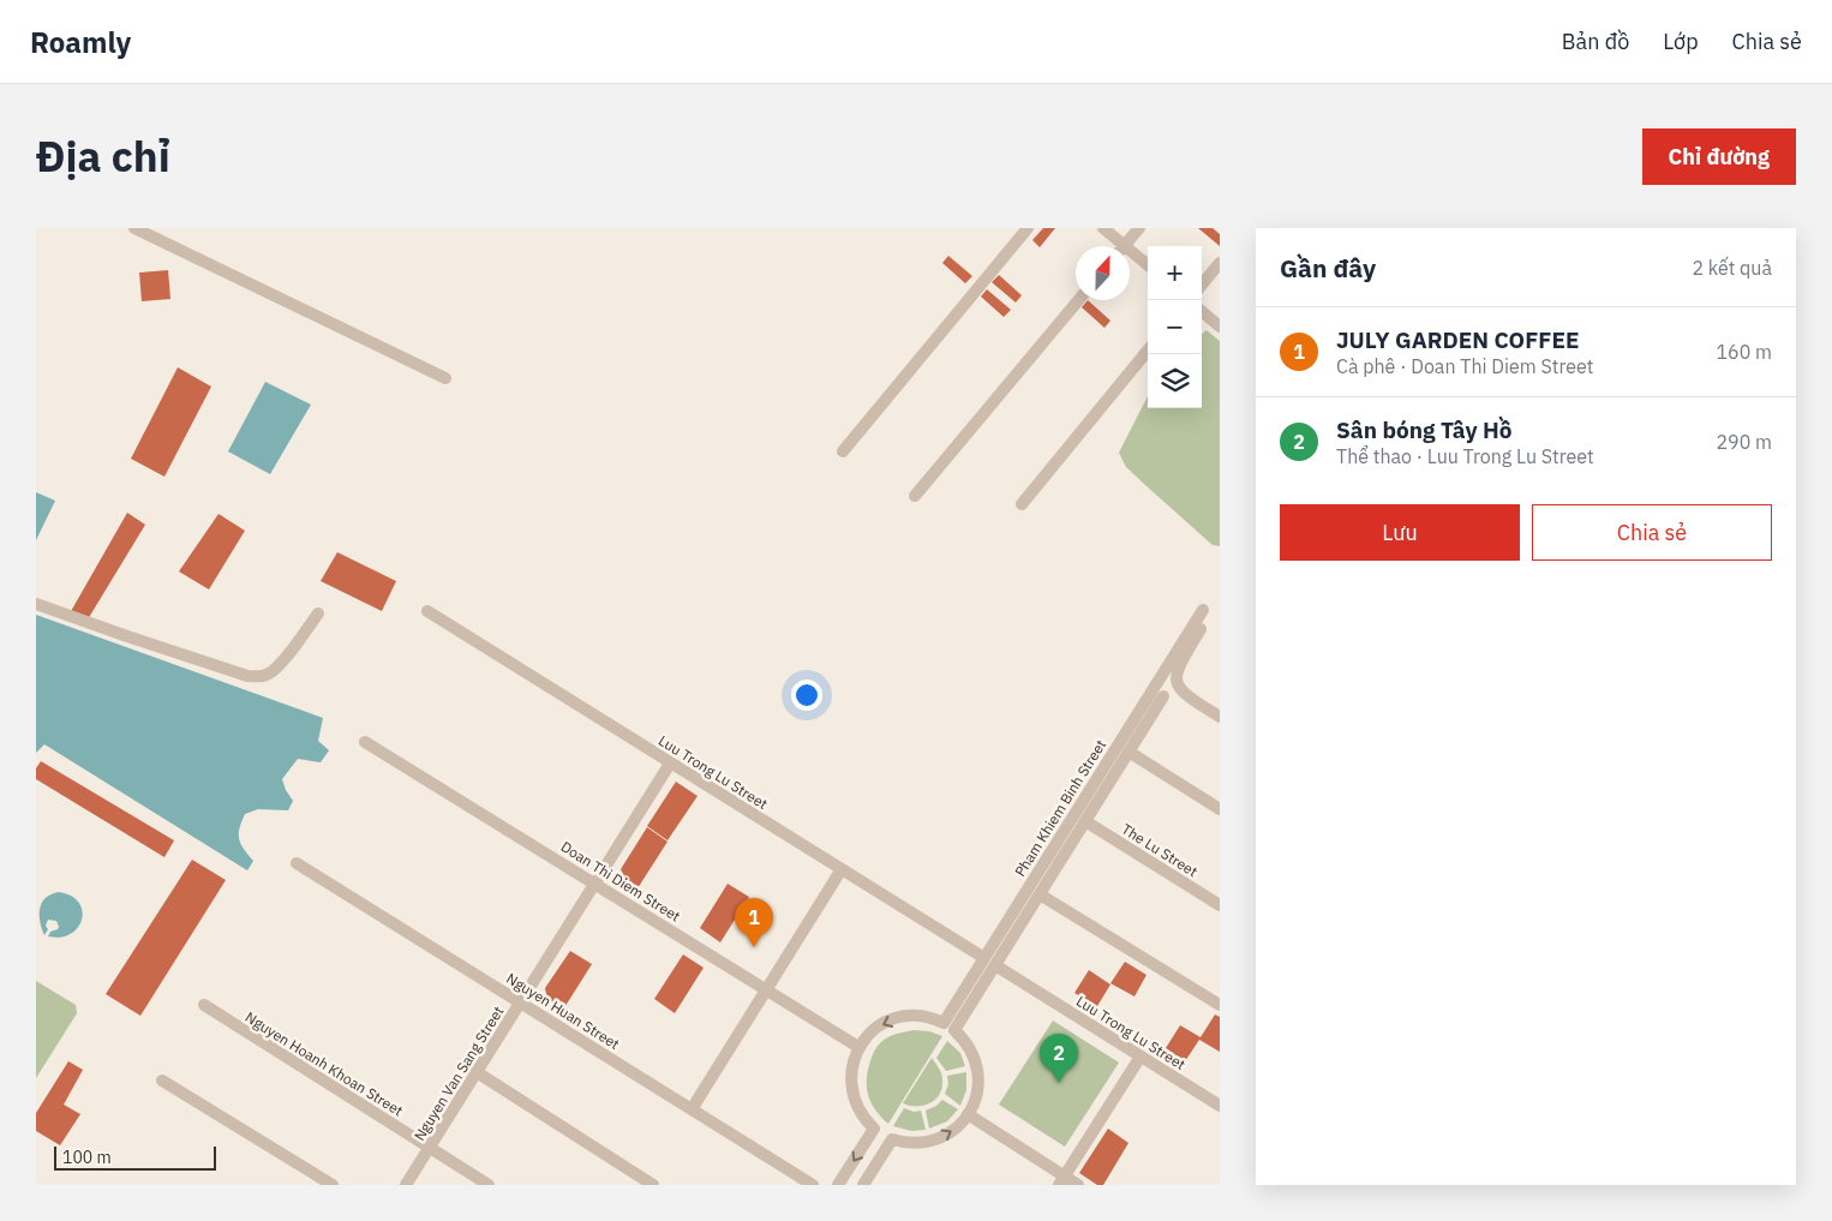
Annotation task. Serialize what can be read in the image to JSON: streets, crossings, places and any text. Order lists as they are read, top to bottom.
{
  "streets": {
    "street": [
      "Luu Trong Lu Street",
      "Pham Khiem Binh Street",
      "The Lu Street",
      "Doan Thi Diem Street",
      "Nguyen Huan Street",
      "Nguyen Hoanh Khoan Street",
      "Nguyen Van Sang Street"
    ]
  },
  "crossings": [
    ["Luu Trong Lu Street", "Pham Khiem Binh Street"],
    ["Luu Trong Lu Street", "Nguyen Van Sang Street"],
    ["Pham Khiem Binh Street", "The Lu Street"],
    ["Doan Thi Diem Street", "Nguyen Van Sang Street"],
    ["Nguyen Huan Street", "Nguyen Van Sang Street"],
    ["Nguyen Hoanh Khoan Street", "Nguyen Van Sang Street"]
  ],
  "scale_bar": "100 m",
  "north": "top",
  "page": {
    "header": "Roamly",
    "nav": ["Bản đồ", "Lớp", "Chia sẻ"],
    "title": "Địa chỉ",
    "buttons": [
      "Chỉ đường",
      ["Lưu", "Chia sẻ"]
    ],
    "heading": ["Gần đây", "2 kết quả"],
    "map_buttons": ["+", "−"],
    "list": [
      {
        "mark": "1",
        "name": "JULY GARDEN COFFEE",
        "note": "Cà phê · Doan Thi Diem Street",
        "value": "160 m"
      },
      {
        "mark": "2",
        "name": "Sân bóng Tây Hồ",
        "note": "Thể thao · Luu Trong Lu Street",
        "value": "290 m"
      }
    ],
    "pins": ["1", "2"],
    "scale": "100 m"
  }
}
